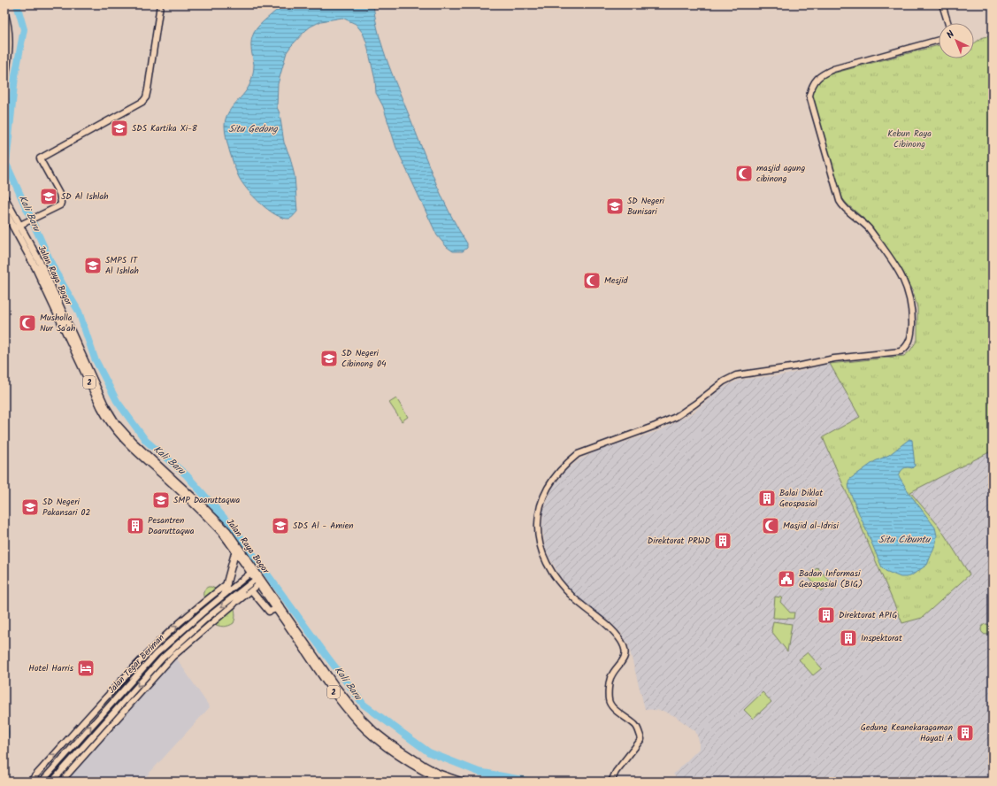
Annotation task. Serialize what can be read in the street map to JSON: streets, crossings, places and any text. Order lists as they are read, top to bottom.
{
  "streets": {
    "highway": ["Jalan Raya Bogor", "2"],
    "street": ["Jalan Tegar Beriman"]
  },
  "crossings": [
    ["Jalan Raya Bogor", "Jalan Tegar Beriman"]
  ],
  "water": ["Situ Gedong", "Kali Baru", "Situ Cibuntu"],
  "parks": ["Kebun Raya Cibinong"],
  "places": {
    "school or university": [
      "SDS Kartika Xi-8",
      "SD Al Ishlah",
      "SD Negeri Bunisari",
      "SMPS IT Al Ishlah",
      "SD Negeri Cibinong 04",
      "SMP Daaruttaqwa",
      "SD Negeri Pakansari 02",
      "SDS Al - Amien"
    ],
    "mosque": [
      "masjid agung cibinong",
      "Mesjid",
      "Musholla Nur Sa'ah",
      "Masjid al-Idrisi"
    ],
    "building": [
      "Balai Diklat Geospasial",
      "Pesantren Daaruttaqwa",
      "Direktorat PRWD",
      "Direktorat APIG",
      "Inspektorat",
      "Gedung Keanekaragaman Hayati A"
    ],
    "public building": ["Badan Informasi Geospasial (BIG)"],
    "hotel": ["Hotel Harris"]
  },
  "north": "top left"
}
